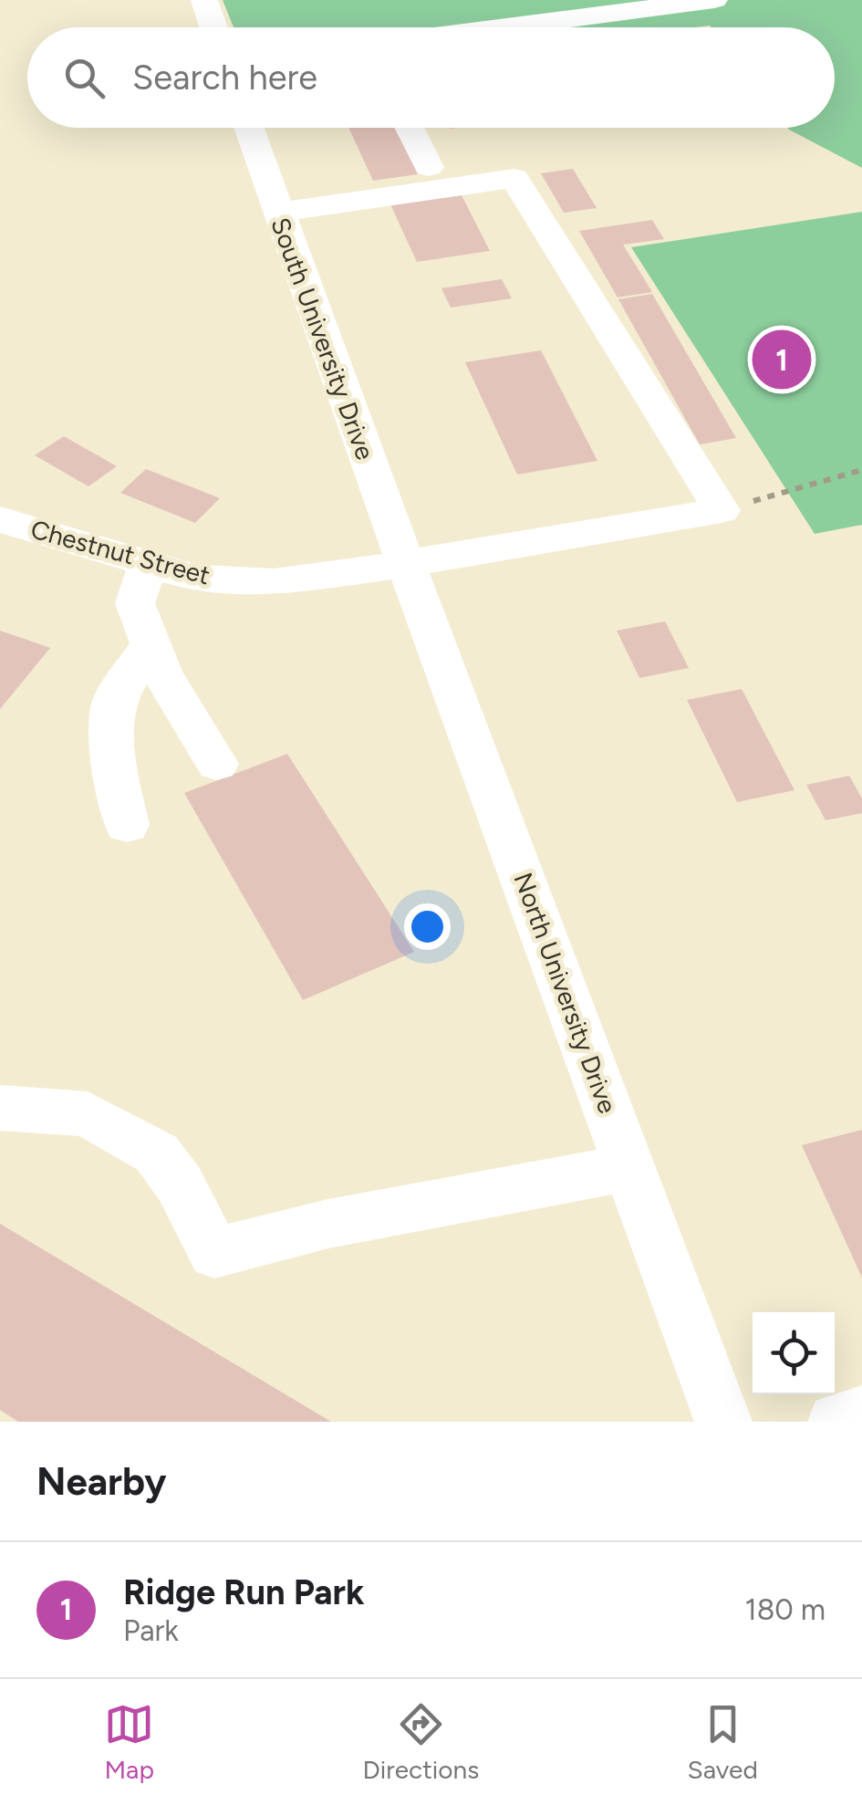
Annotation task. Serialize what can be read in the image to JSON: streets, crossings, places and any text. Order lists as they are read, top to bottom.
{
  "streets": {
    "street": ["South University Drive", "Chestnut Street", "North University Drive"]
  },
  "crossings": [
    ["South University Drive", "Chestnut Street"],
    ["South University Drive", "North University Drive"],
    ["Chestnut Street", "North University Drive"]
  ],
  "page": {
    "search": "Search here",
    "pins": "1",
    "heading": "Nearby",
    "list": [
      {
        "mark": "1",
        "name": "Ridge Run Park",
        "note": "Park",
        "value": "180 m"
      }
    ],
    "nav": ["Map", "Directions", "Saved"]
  }
}
